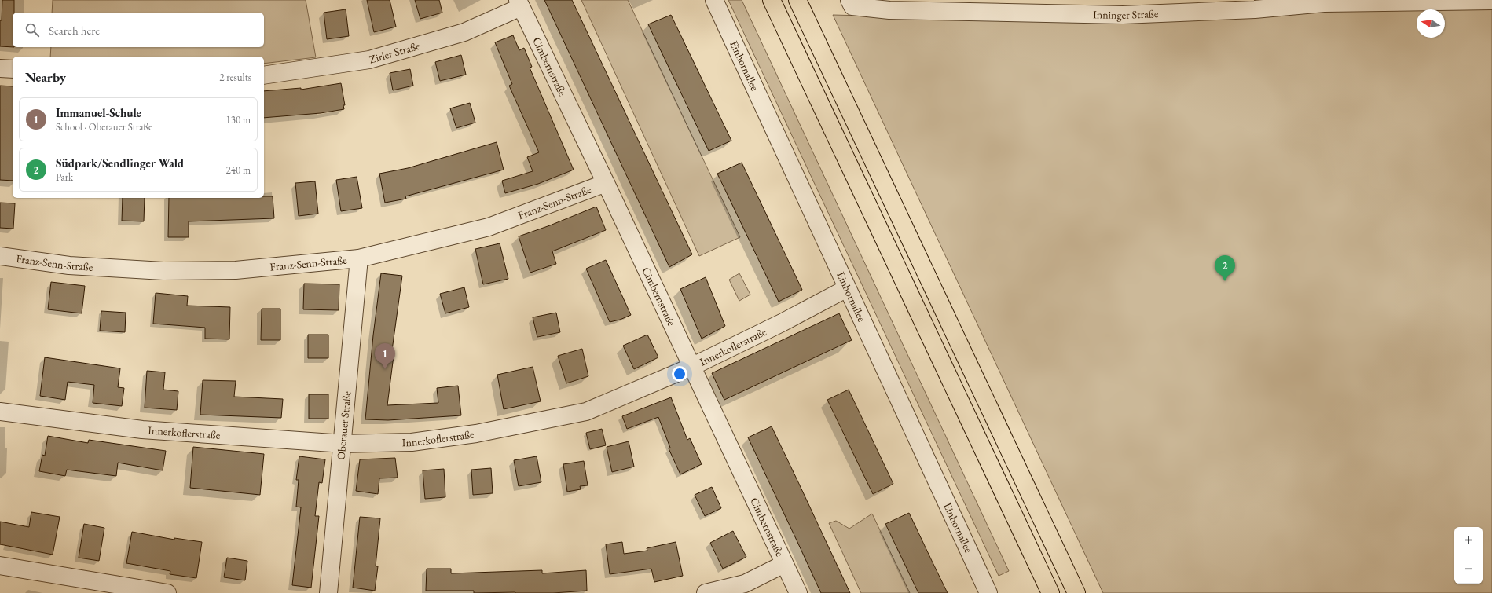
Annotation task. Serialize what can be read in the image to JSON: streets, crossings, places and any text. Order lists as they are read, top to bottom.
{
  "streets": {
    "street": [
      "Inninger Straße",
      "Zirler Straße",
      "Einhornallee",
      "Cimbernstraße",
      "Franz-Senn-Straße",
      "Innerkoflerstraße",
      "Oberauer Straße"
    ]
  },
  "crossings": [
    ["Zirler Straße", "Cimbernstraße"],
    ["Einhornallee", "Innerkoflerstraße"],
    ["Cimbernstraße", "Franz-Senn-Straße"],
    ["Cimbernstraße", "Innerkoflerstraße"],
    ["Franz-Senn-Straße", "Oberauer Straße"],
    ["Innerkoflerstraße", "Oberauer Straße"]
  ],
  "north": "left",
  "page": {
    "search": "Search here",
    "heading": ["Nearby", "2 results"],
    "list": [
      {
        "mark": "1",
        "name": "Immanuel-Schule",
        "note": "School · Oberauer Straße",
        "value": "130 m"
      },
      {
        "mark": "2",
        "name": "Südpark/Sendlinger Wald",
        "note": "Park",
        "value": "240 m"
      }
    ],
    "pins": ["2", "1"],
    "map_buttons": ["+", "−"]
  }
}
